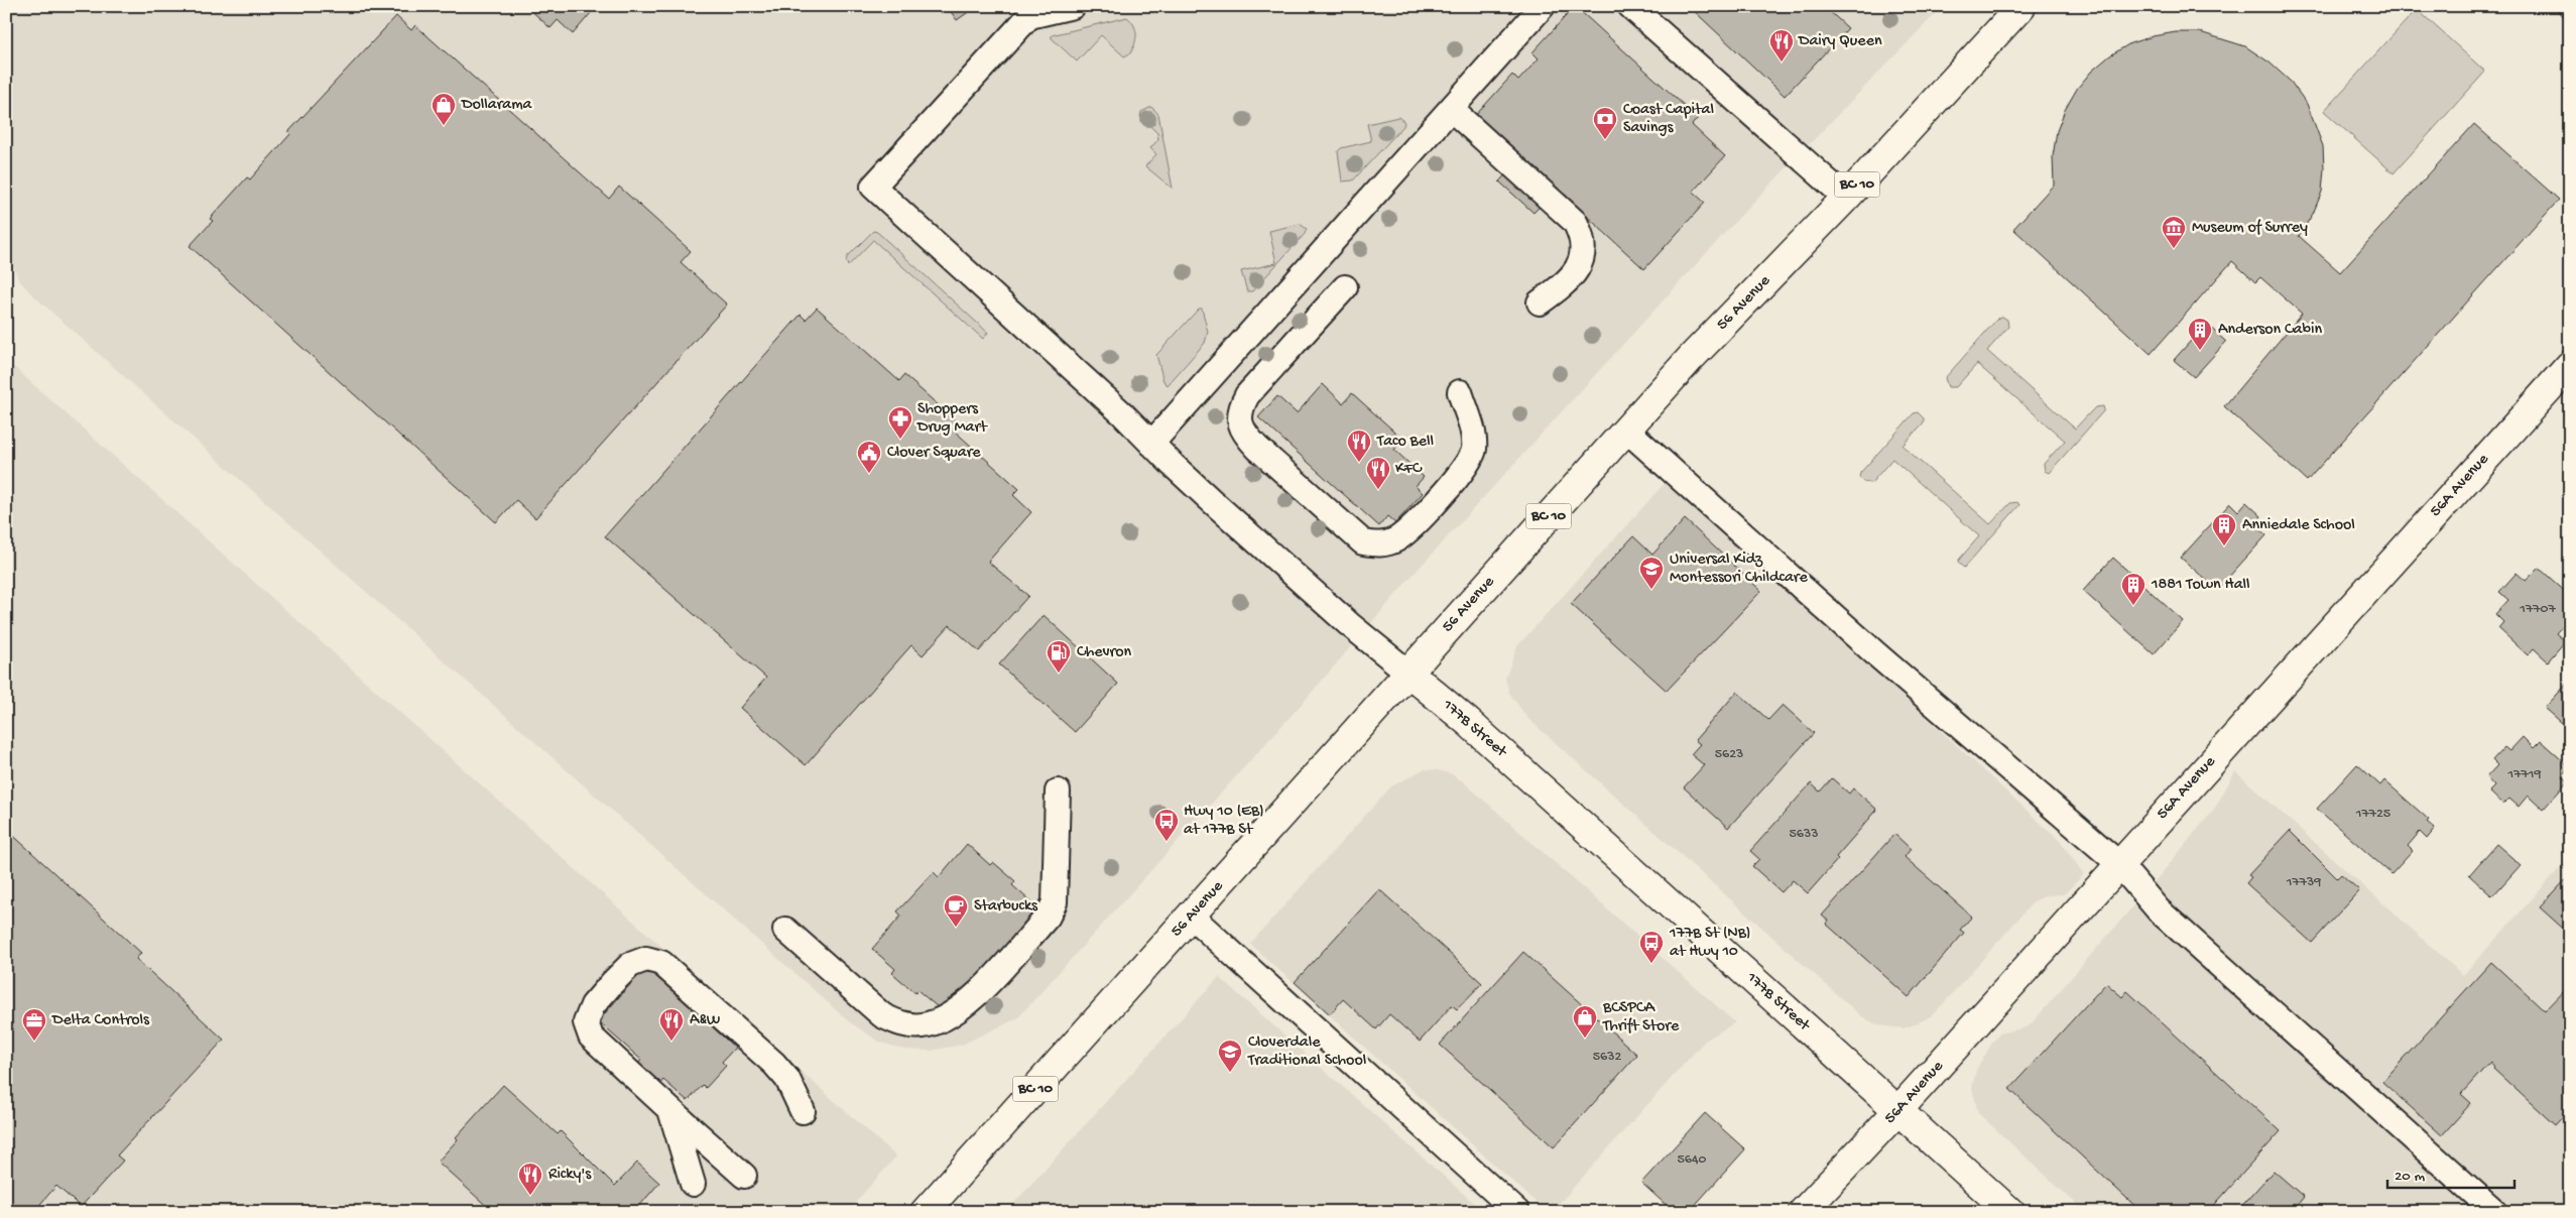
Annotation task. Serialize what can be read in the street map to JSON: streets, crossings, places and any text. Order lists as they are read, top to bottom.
{
  "streets": {
    "main road": [
      "BC 10",
      "56 Avenue",
      "56A Avenue",
      "177B Street"
    ]
  },
  "crossings": [
    ["56 Avenue", "177B Street"],
    ["56A Avenue", "177B Street"]
  ],
  "places": {
    "restaurant": [
      "Dairy Queen",
      "Taco Bell",
      "KFC",
      "A&W",
      "Ricky's"
    ],
    "shop": ["Dollarama", "BCSPCA Thrift Store"],
    "bank": ["Coast Capital Savings"],
    "museum": ["Museum of Surrey"],
    "building": ["Anderson Cabin", "Anniedale School", "1881 Town Hall"],
    "pharmacy": ["Shoppers Drug Mart"],
    "public building": ["Clover Square"],
    "school or university": ["Universal Kidz Montessori Childcare", "Cloverdale Traditional School"],
    "fuel station": ["Chevron"],
    "bus stop": ["Hwy 10 (EB) at 177B St", "177B St (NB) at Hwy 10"],
    "cafe": ["Starbucks"],
    "office": ["Delta Controls"]
  },
  "house_numbers": [
    "17707",
    "5623",
    "17719",
    "17725",
    "5633",
    "17739",
    "5632",
    "5640"
  ],
  "scale_bar": "20 m"
}
